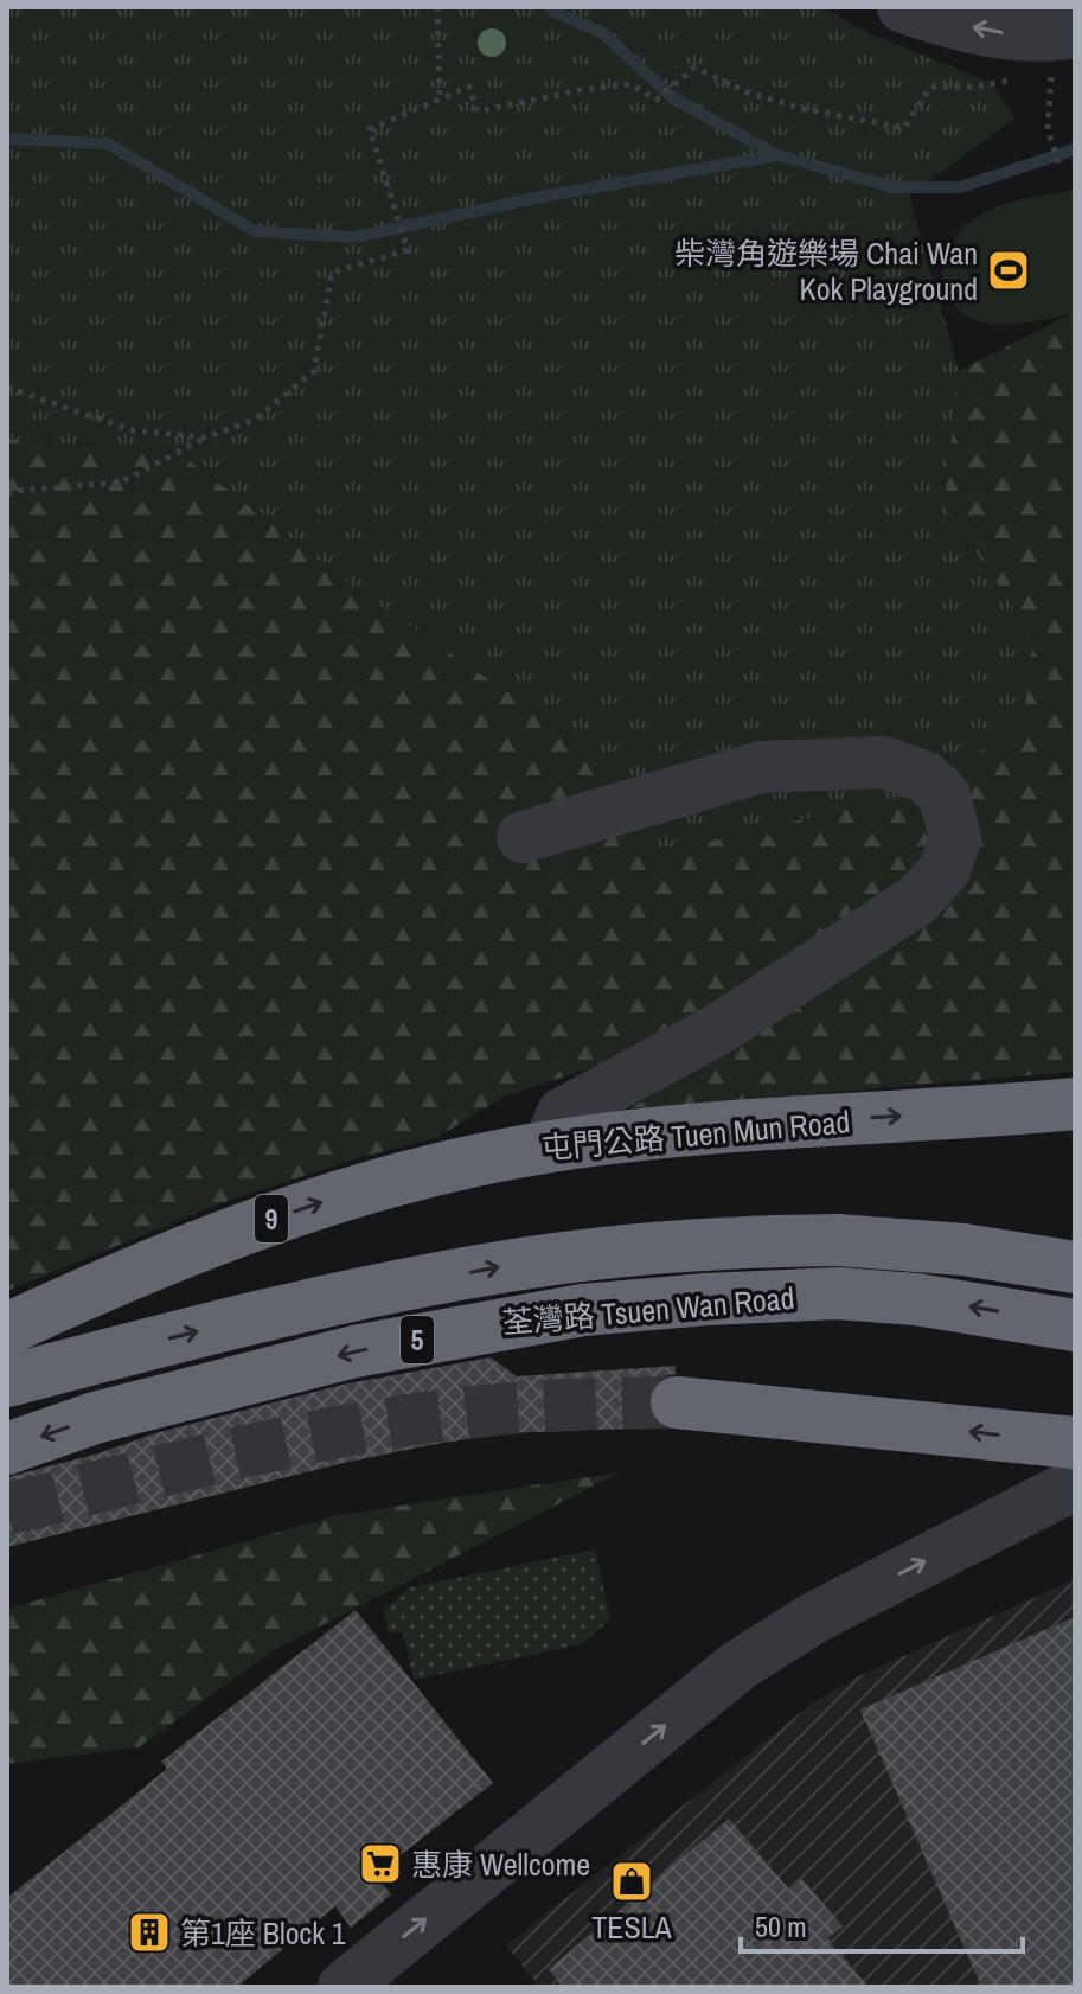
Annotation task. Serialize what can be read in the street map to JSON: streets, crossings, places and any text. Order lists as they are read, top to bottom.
{
  "streets": {
    "highway": [
      "屯門公路 Tuen Mun Road",
      "9",
      "荃灣路 Tsuen Wan Road",
      "5"
    ]
  },
  "places": {
    "sports": ["柴灣角遊樂場 Chai Wan Kok Playground"],
    "supermarket": ["惠康 Wellcome"],
    "shop": ["TESLA"],
    "building": ["第1座 Block 1"]
  },
  "scale_bar": "50 m"
}
